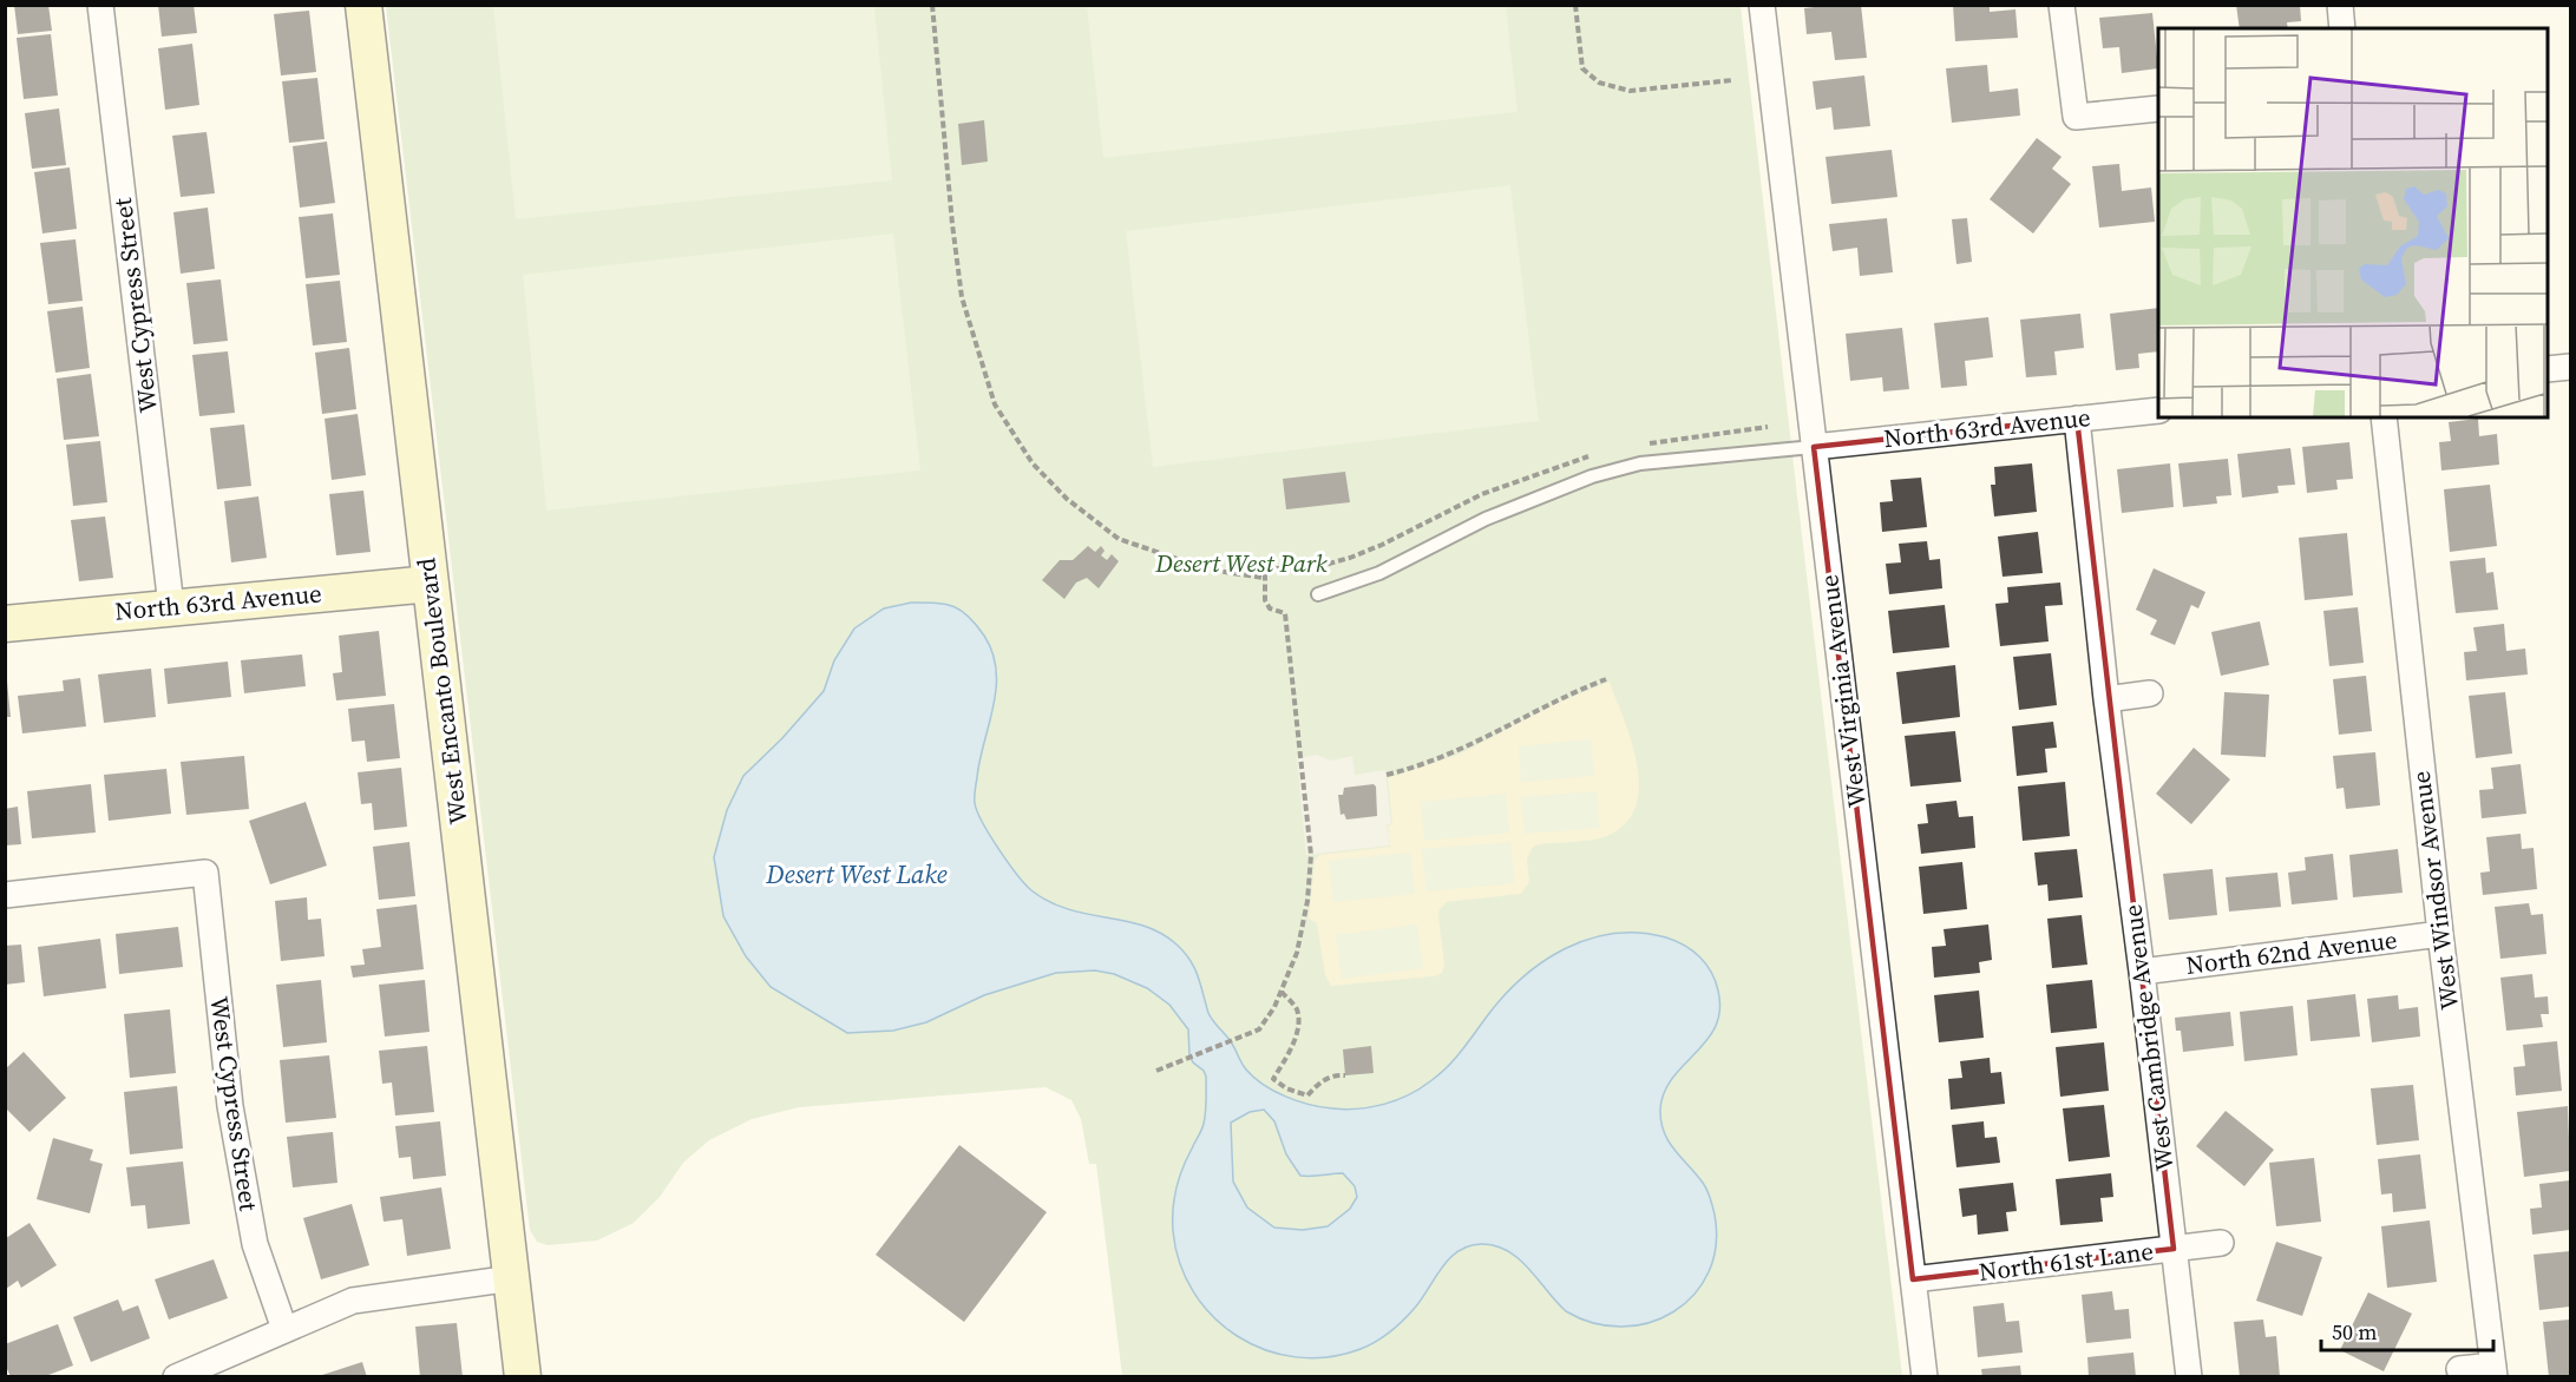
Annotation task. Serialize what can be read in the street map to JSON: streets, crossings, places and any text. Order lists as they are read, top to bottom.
{
  "streets": {
    "street": [
      "West Cypress Street",
      "North 63rd Avenue",
      "West Encanto Boulevard",
      "West Virginia Avenue",
      "West Windsor Avenue",
      "North 62nd Avenue",
      "West Cambridge Avenue",
      "North 61st Lane"
    ]
  },
  "crossings": [
    ["West Cypress Street", "North 63rd Avenue"],
    ["North 63rd Avenue", "West Encanto Boulevard"],
    ["North 63rd Avenue", "West Virginia Avenue"],
    ["North 63rd Avenue", "West Cambridge Avenue"],
    ["West Virginia Avenue", "North 61st Lane"],
    ["West Windsor Avenue", "North 62nd Avenue"],
    ["North 62nd Avenue", "West Cambridge Avenue"],
    ["West Cambridge Avenue", "North 61st Lane"]
  ],
  "water": ["Desert West Lake"],
  "parks": ["Desert West Park"],
  "scale_bar": "50 m"
}
